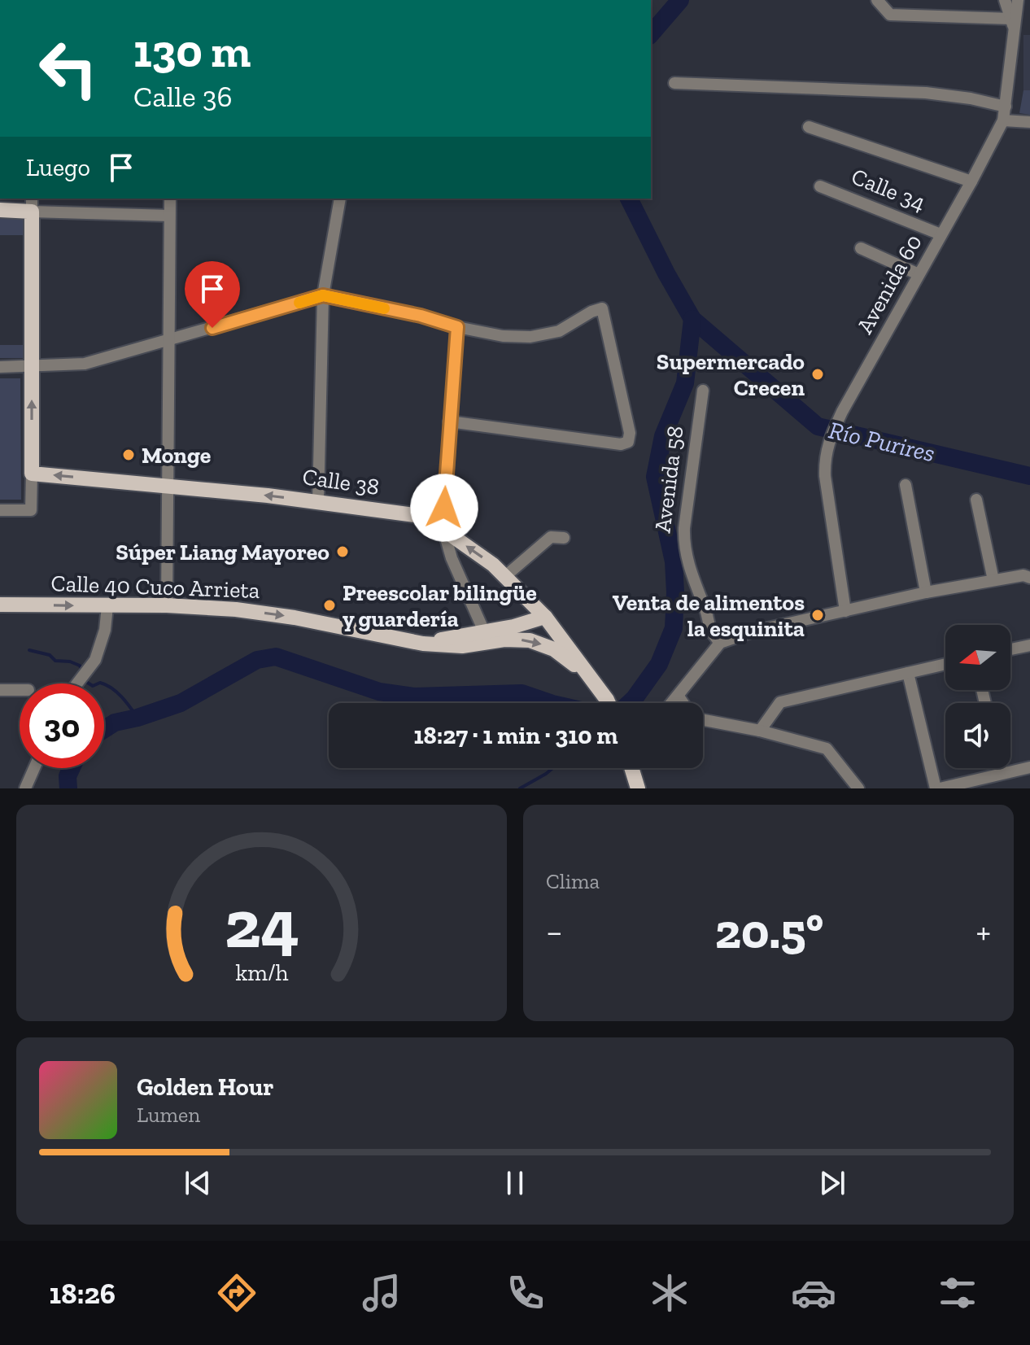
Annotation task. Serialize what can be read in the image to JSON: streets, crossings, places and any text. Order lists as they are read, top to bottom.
{
  "streets": {
    "main road": ["Calle 38", "Calle 40 Cuco Arrieta"],
    "street": ["Calle 34", "Avenida 60", "Avenida 58"]
  },
  "crossings": [
    ["Calle 34", "Avenida 60"]
  ],
  "one_way": ["Calle 38", "Calle 40 Cuco Arrieta"],
  "water": ["Río Purires"],
  "places": [
    "Supermercado Crecen",
    "Monge",
    "Súper Liang Mayoreo",
    "Preescolar bilingüe y guardería",
    "Venta de alimentos la esquinita"
  ],
  "north": "left",
  "page": {
    "turn": ["130 m", "Calle 36"],
    "then": "Luego",
    "limit": "30",
    "trip": "18:27 · 1 min · 310 m",
    "tile": "Clima",
    "heat": ["−", "20.5°", "+"],
    "song": ["Golden Hour", "Lumen"],
    "tabs": "18:26",
    "gauge": ["24", "km/h"]
  }
}
